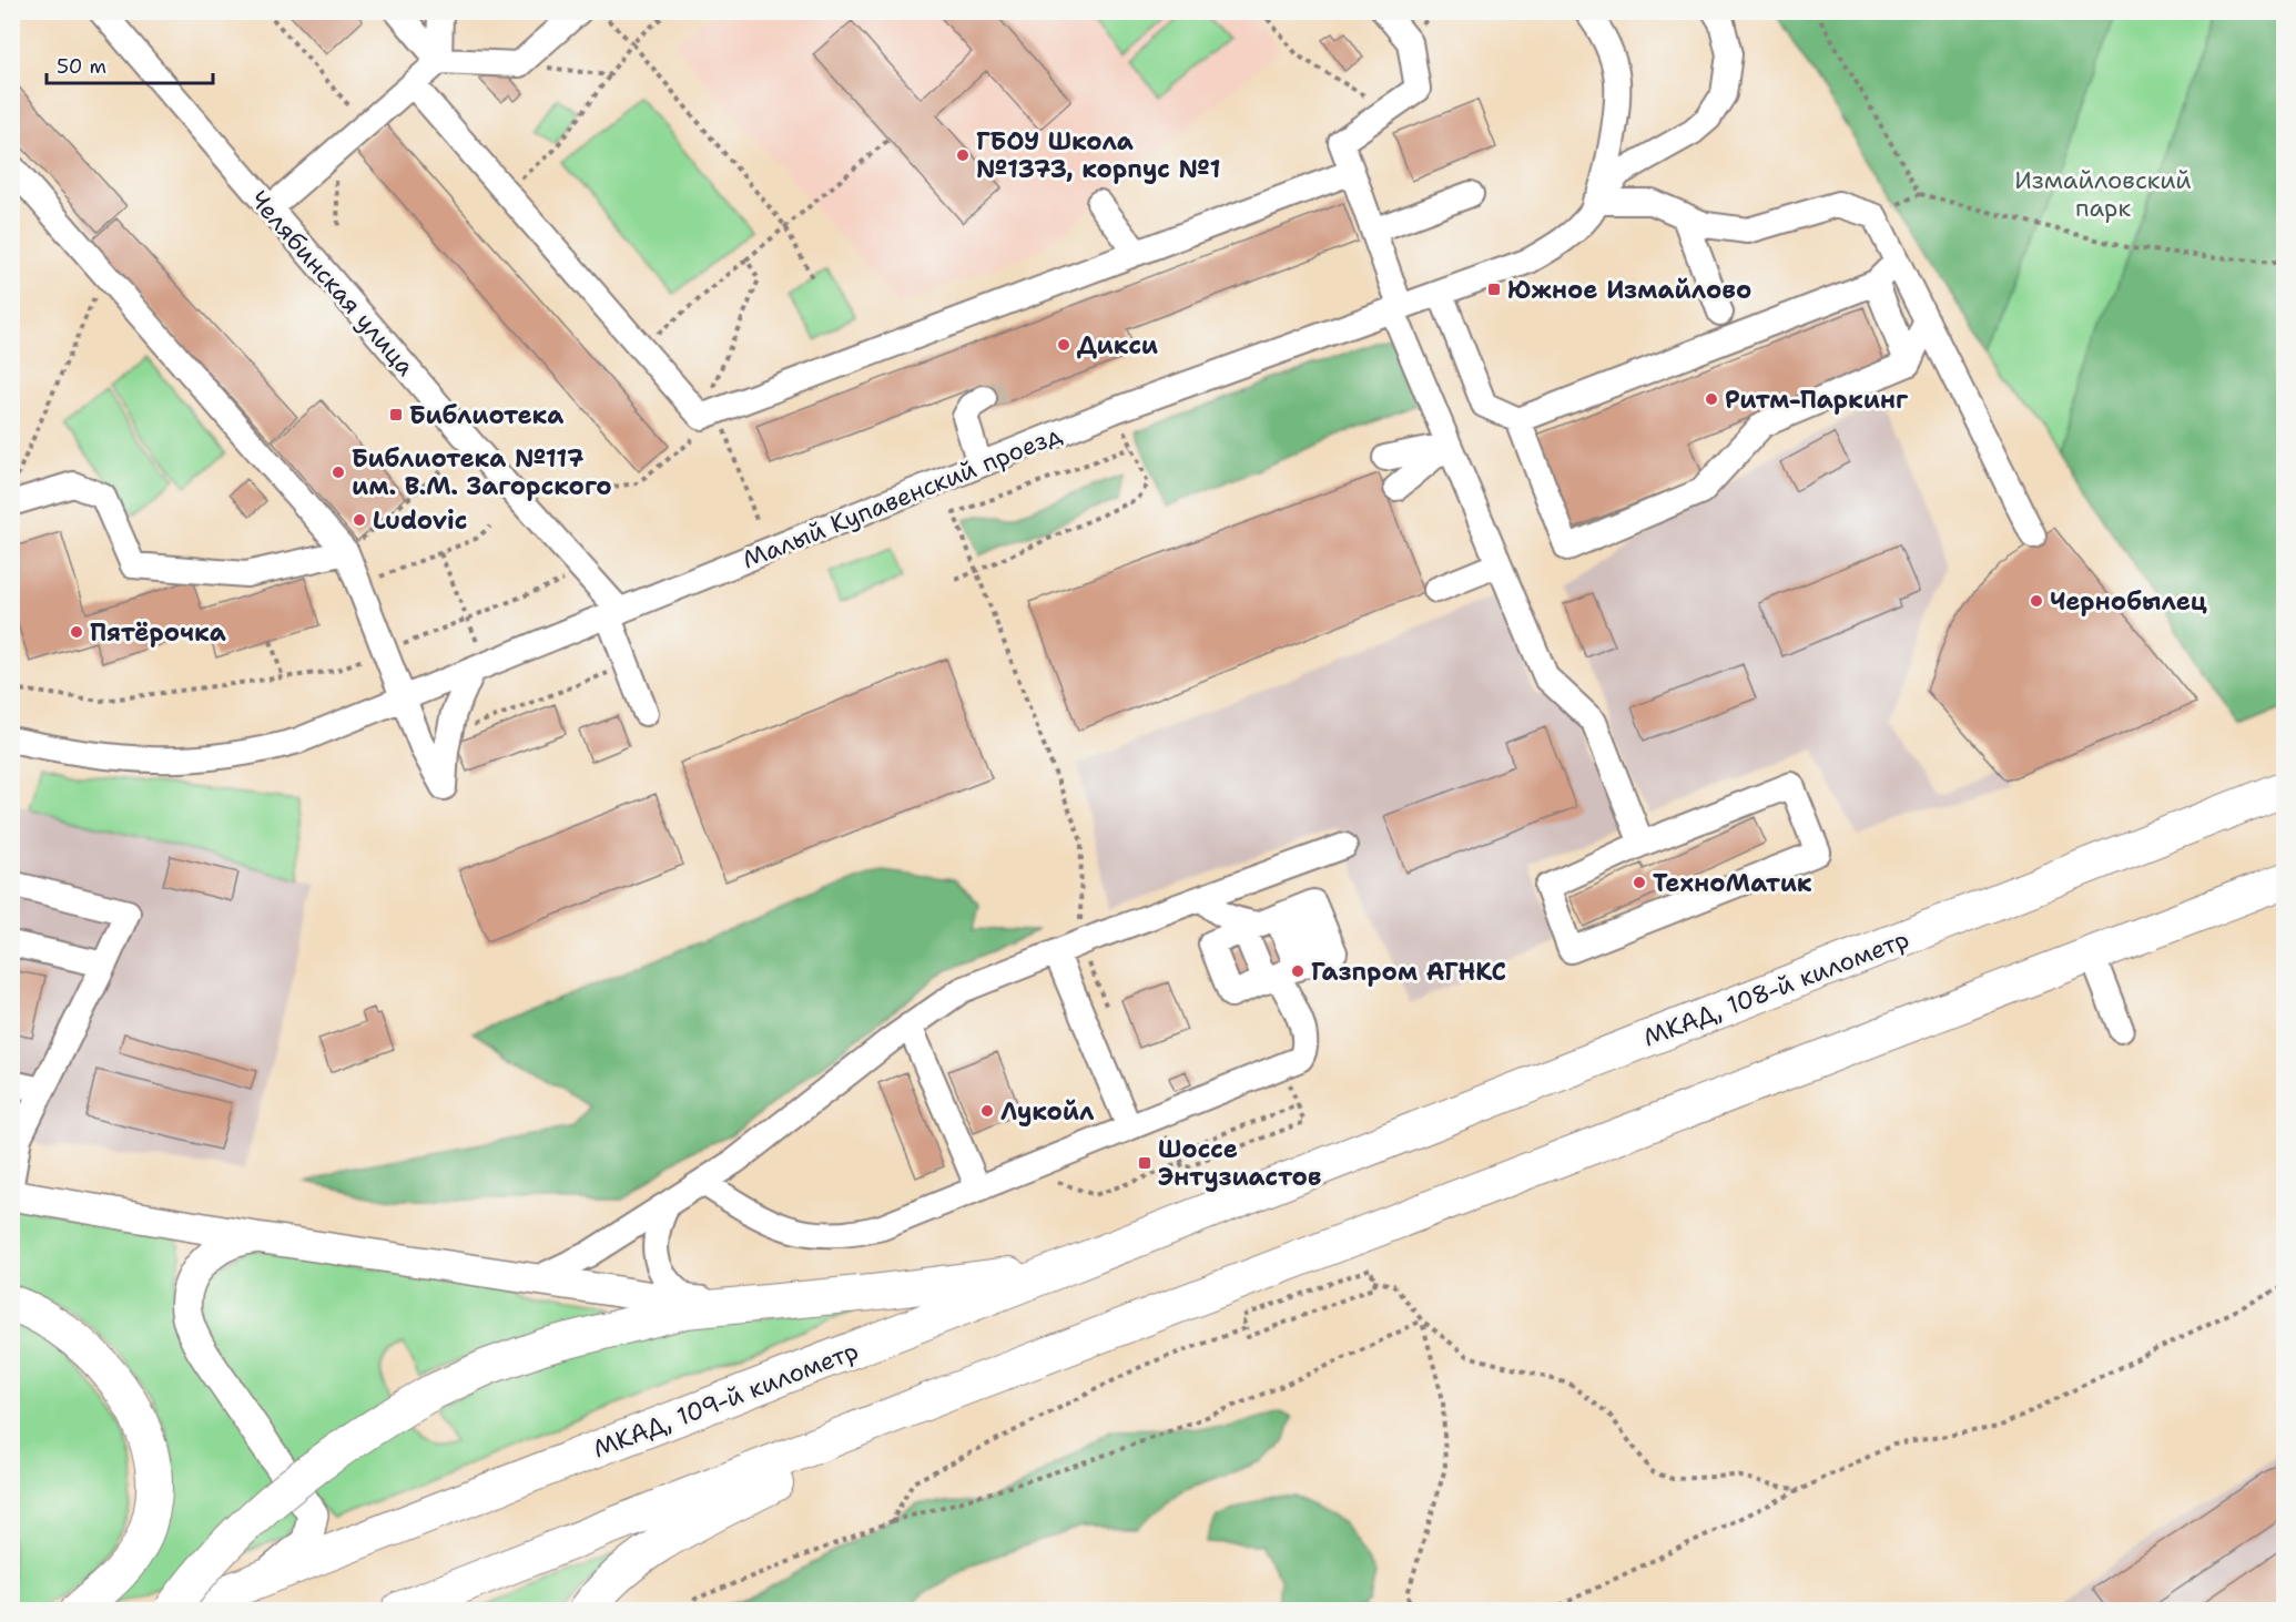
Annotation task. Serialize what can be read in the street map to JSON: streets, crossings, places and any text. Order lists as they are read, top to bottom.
{
  "streets": {
    "highway": ["МКАД, 108-й километр", "МКАД, 109-й километр"],
    "street": ["Челябинская улица", "Малый Купавенский проезд"]
  },
  "crossings": [
    ["Челябинская улица", "Малый Купавенский проезд"],
    ["МКАД, 108-й километр", "МКАД, 109-й километр"]
  ],
  "parks": ["Измайловский парк"],
  "places": {
    "other": [
      "ГБОУ Школа №1373, корпус №1",
      "Дикси",
      "Ритм-Паркинг",
      "Библиотека №117 им. В.М. Загорского",
      "Ludovic",
      "Чернобылец",
      "Пятёрочка",
      "ТехноМатик",
      "Газпром АГНКС",
      "Лукойл"
    ],
    "transit": ["Южное Измайлово", "Библиотека", "Шоссе Энтузиастов"]
  },
  "scale_bar": "50 m"
}
